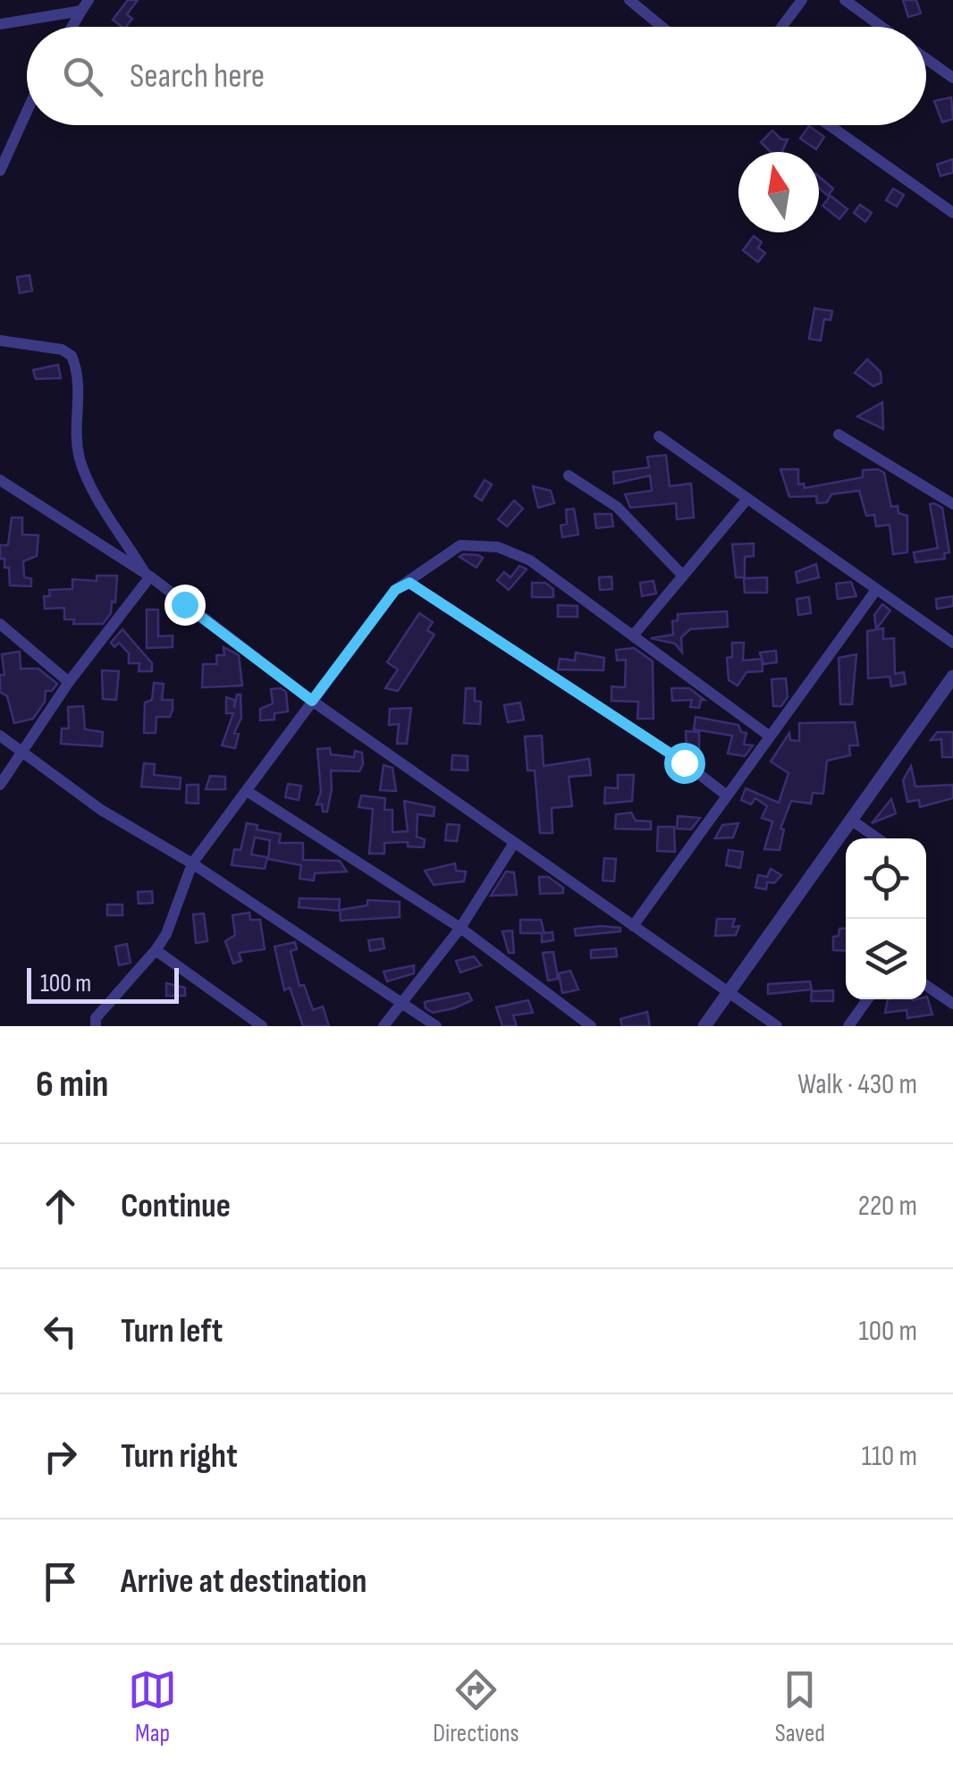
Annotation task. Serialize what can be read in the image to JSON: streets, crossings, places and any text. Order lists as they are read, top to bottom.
{
  "scale_bar": "100 m",
  "north": "top",
  "page": {
    "search": "Search here",
    "scale": "100 m",
    "heading": ["6 min", "Walk · 430 m"],
    "list": [
      ["Continue", "220 m"],
      ["Turn left", "100 m"],
      ["Turn right", "110 m"],
      "Arrive at destination"
    ],
    "nav": ["Map", "Directions", "Saved"]
  }
}
